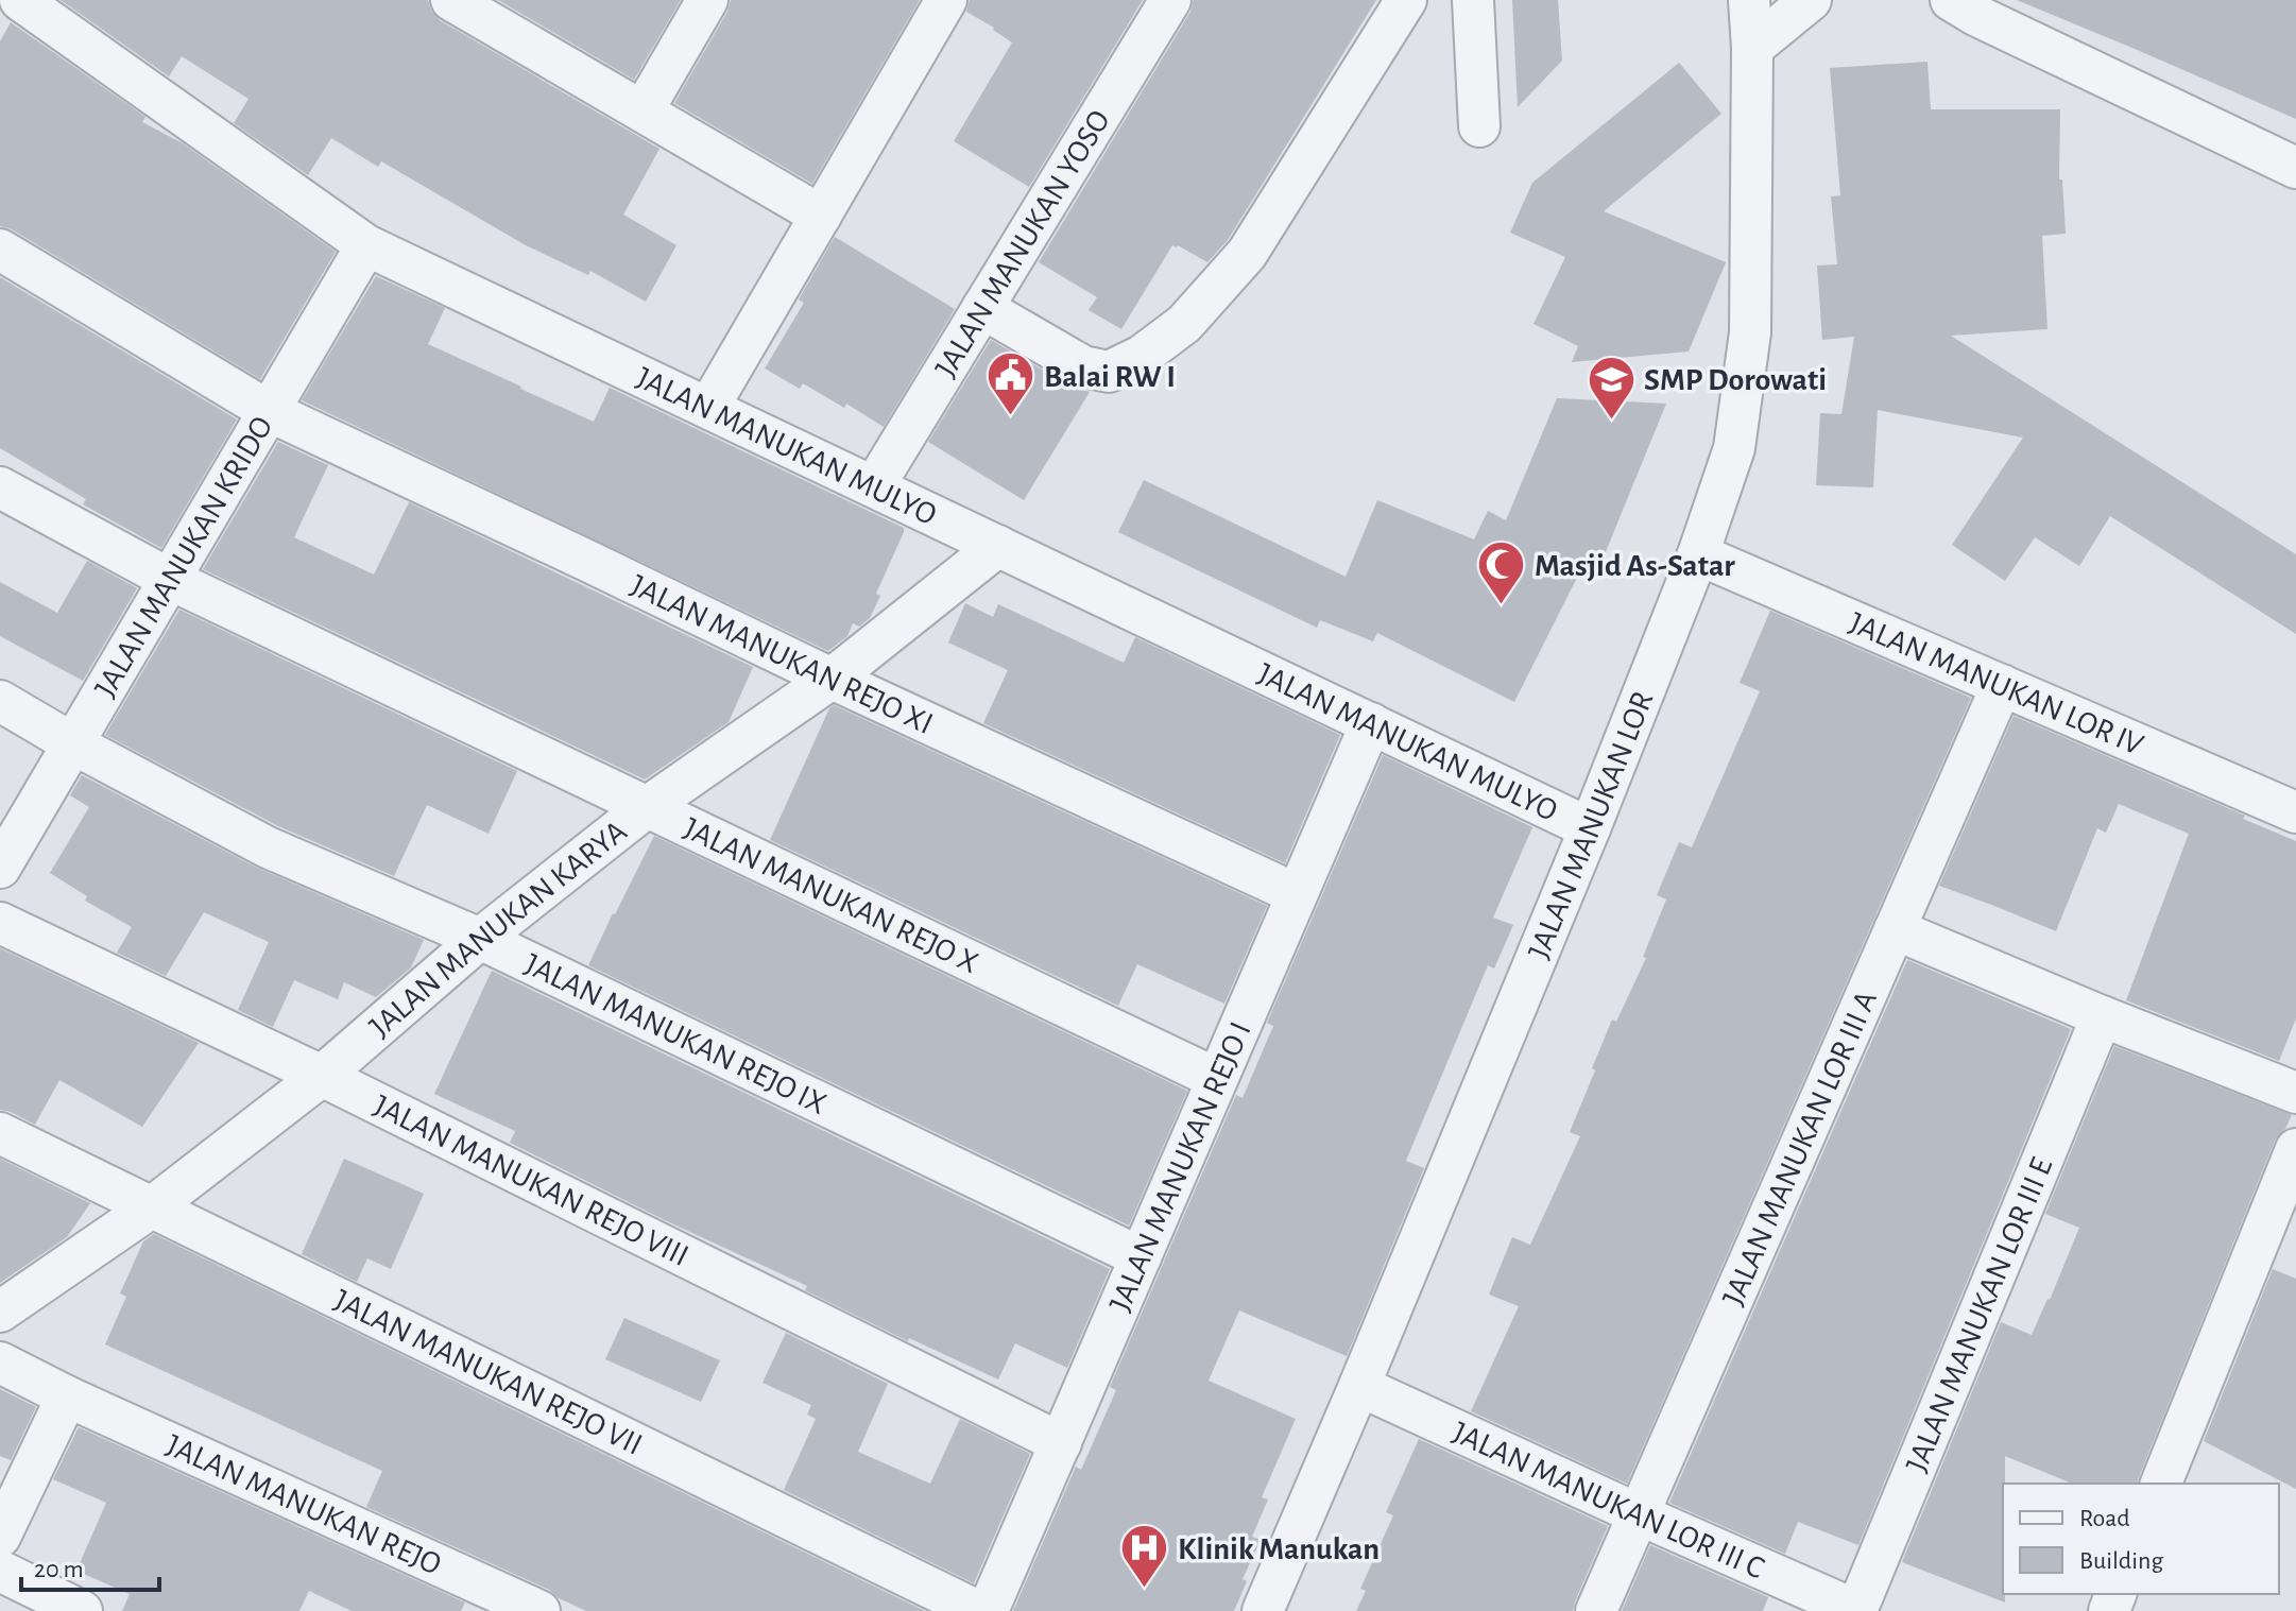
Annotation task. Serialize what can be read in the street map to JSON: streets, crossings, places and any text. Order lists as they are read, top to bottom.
{
  "streets": {
    "street": [
      "JALAN MANUKAN YOSO",
      "JALAN MANUKAN MULYO",
      "JALAN MANUKAN KRIDO",
      "JALAN MANUKAN REJO XI",
      "JALAN MANUKAN LOR IV",
      "JALAN MANUKAN LOR",
      "JALAN MANUKAN REJO X",
      "JALAN MANUKAN KARYA",
      "JALAN MANUKAN REJO IX",
      "JALAN MANUKAN LOR III A",
      "JALAN MANUKAN REJO I",
      "JALAN MANUKAN REJO VIII",
      "JALAN MANUKAN LOR III E",
      "JALAN MANUKAN REJO VII",
      "JALAN MANUKAN LOR III C",
      "JALAN MANUKAN REJO"
    ]
  },
  "crossings": [
    ["JALAN MANUKAN YOSO", "JALAN MANUKAN MULYO"],
    ["JALAN MANUKAN MULYO", "JALAN MANUKAN KRIDO"],
    ["JALAN MANUKAN MULYO", "JALAN MANUKAN LOR"],
    ["JALAN MANUKAN MULYO", "JALAN MANUKAN KARYA"],
    ["JALAN MANUKAN MULYO", "JALAN MANUKAN REJO I"],
    ["JALAN MANUKAN KRIDO", "JALAN MANUKAN REJO XI"],
    ["JALAN MANUKAN KRIDO", "JALAN MANUKAN REJO X"],
    ["JALAN MANUKAN KRIDO", "JALAN MANUKAN REJO IX"],
    ["JALAN MANUKAN REJO XI", "JALAN MANUKAN KARYA"],
    ["JALAN MANUKAN REJO XI", "JALAN MANUKAN REJO I"],
    ["JALAN MANUKAN LOR IV", "JALAN MANUKAN LOR"],
    ["JALAN MANUKAN LOR IV", "JALAN MANUKAN LOR III A"],
    ["JALAN MANUKAN LOR", "JALAN MANUKAN LOR III C"],
    ["JALAN MANUKAN REJO X", "JALAN MANUKAN KARYA"],
    ["JALAN MANUKAN REJO X", "JALAN MANUKAN REJO I"],
    ["JALAN MANUKAN KARYA", "JALAN MANUKAN REJO IX"],
    ["JALAN MANUKAN KARYA", "JALAN MANUKAN REJO VIII"],
    ["JALAN MANUKAN KARYA", "JALAN MANUKAN REJO VII"],
    ["JALAN MANUKAN REJO IX", "JALAN MANUKAN REJO I"],
    ["JALAN MANUKAN LOR III A", "JALAN MANUKAN LOR III C"],
    ["JALAN MANUKAN REJO I", "JALAN MANUKAN REJO VIII"],
    ["JALAN MANUKAN LOR III E", "JALAN MANUKAN LOR III C"]
  ],
  "places": {
    "public building": ["Balai RW I"],
    "school or university": ["SMP Dorowati"],
    "mosque": ["Masjid As-Satar"],
    "hospital": ["Klinik Manukan"]
  },
  "legend": ["Road", "Building"],
  "scale_bar": "20 m"
}
